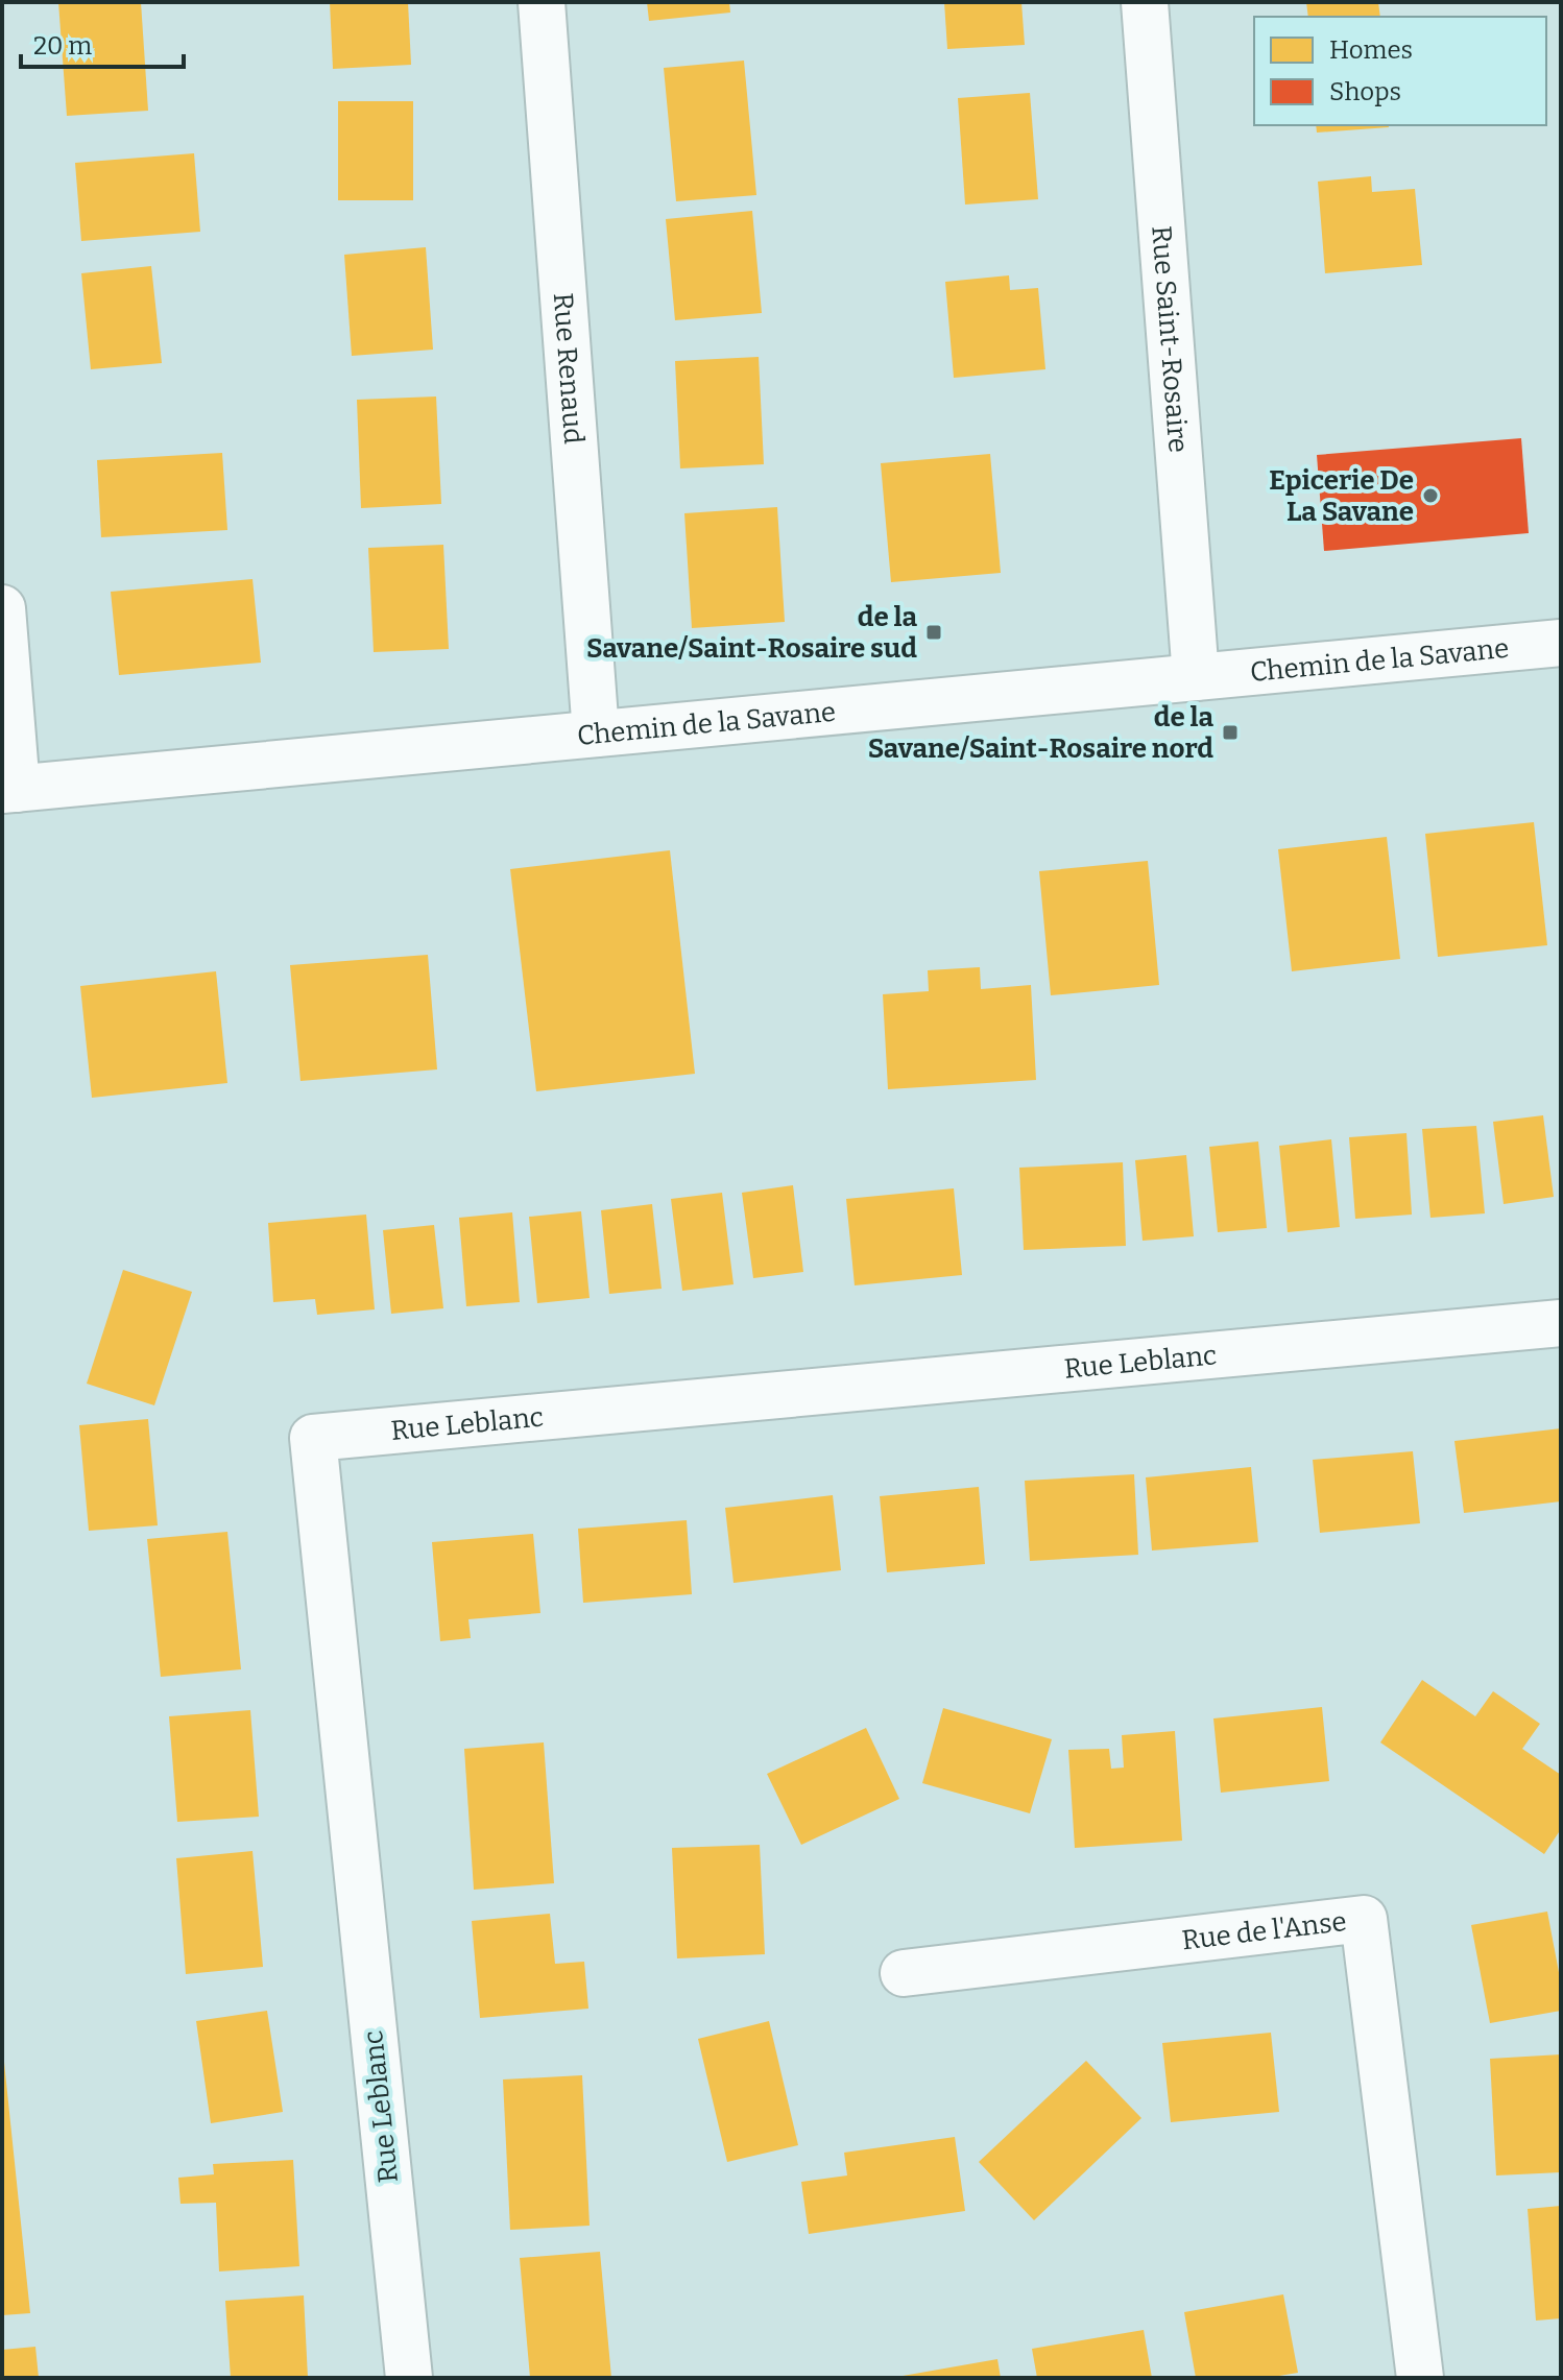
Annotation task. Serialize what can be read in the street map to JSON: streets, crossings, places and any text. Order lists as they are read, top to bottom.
{
  "streets": {
    "street": [
      "Rue Saint-Rosaire",
      "Rue Renaud",
      "Chemin de la Savane",
      "Rue Leblanc",
      "Rue de l'Anse"
    ]
  },
  "crossings": [
    ["Rue Saint-Rosaire", "Chemin de la Savane"],
    ["Rue Renaud", "Chemin de la Savane"]
  ],
  "places": {
    "other": ["Epicerie De La Savane"],
    "transit": ["de la Savane/Saint-Rosaire sud", "de la Savane/Saint-Rosaire nord"]
  },
  "legend": ["Homes", "Shops"],
  "scale_bar": "20 m"
}
